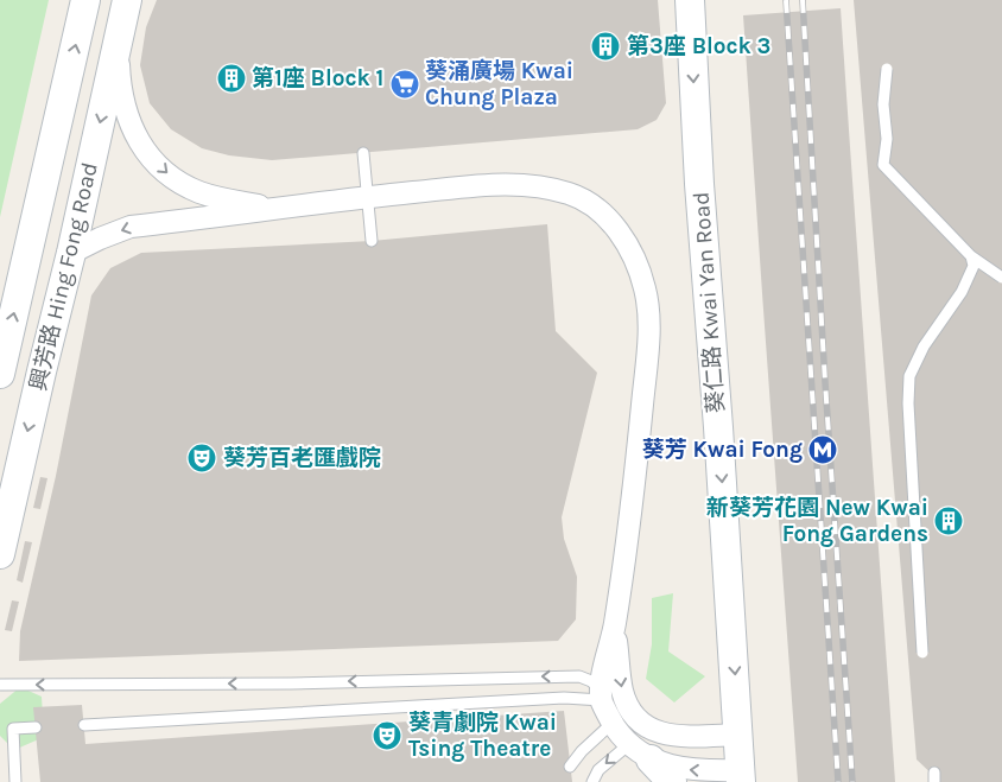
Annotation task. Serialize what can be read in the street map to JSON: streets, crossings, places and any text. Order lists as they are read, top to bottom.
{
  "streets": {
    "main road": ["興芳路 Hing Fong Road", "葵仁路 Kwai Yan Road"]
  },
  "one_way": ["葵仁路 Kwai Yan Road"],
  "places": {
    "building": ["第3座 Block 3", "第1座 Block 1", "新葵芳花園 New Kwai Fong Gardens"],
    "supermarket": ["葵涌廣場 Kwai Chung Plaza"],
    "metro station": ["葵芳 Kwai Fong"],
    "theatre": ["葵芳百老匯戲院", "葵青劇院 Kwai Tsing Theatre"]
  }
}
